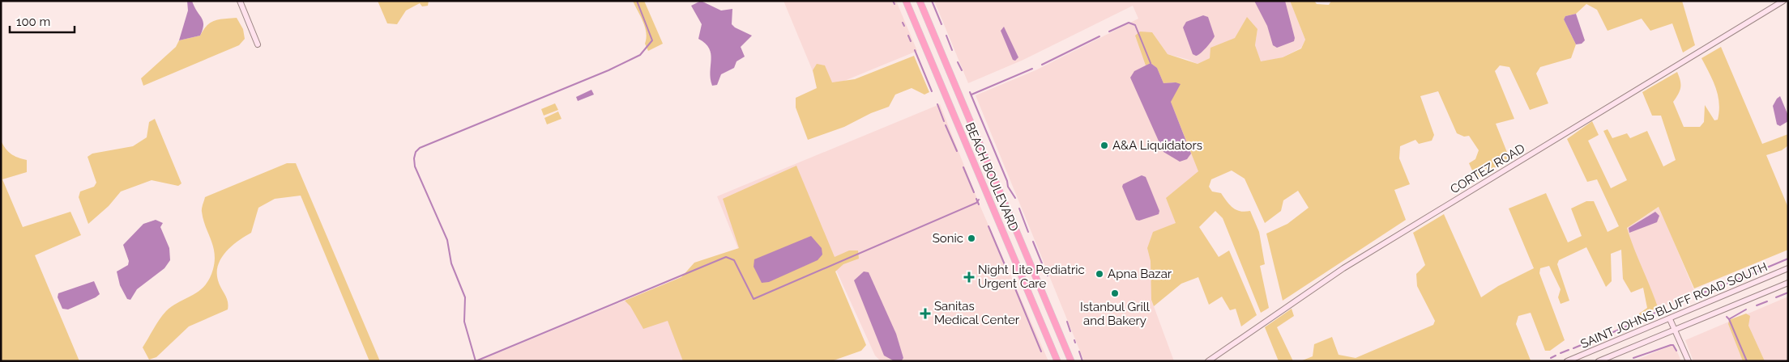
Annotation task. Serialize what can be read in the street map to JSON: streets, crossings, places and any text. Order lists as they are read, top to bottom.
{
  "streets": {
    "highway": ["BEACH BOULEVARD"],
    "street": ["CORTEZ ROAD", "SAINT JOHNS BLUFF ROAD SOUTH"]
  },
  "places": {
    "other": [
      "A&A Liquidators",
      "Sonic",
      "Apna Bazar",
      "Istanbul Grill and Bakery"
    ],
    "health": ["Night Lite Pediatric Urgent Care", "Sanitas Medical Center"]
  },
  "scale_bar": "100 m"
}
